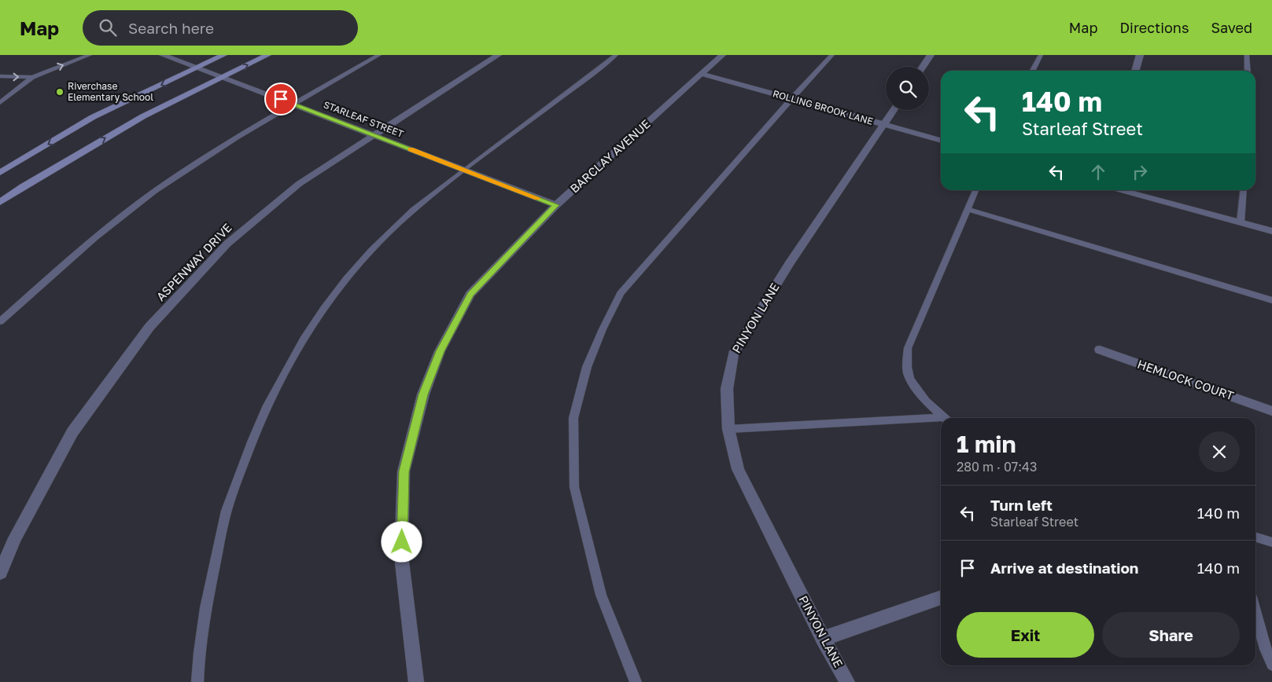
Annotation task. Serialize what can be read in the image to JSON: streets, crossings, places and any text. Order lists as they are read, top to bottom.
{
  "streets": {
    "street": [
      "ROLLING BROOK LANE",
      "STARLEAF STREET",
      "BARCLAY AVENUE",
      "ASPENWAY DRIVE",
      "PINYON LANE",
      "HEMLOCK COURT"
    ]
  },
  "crossings": [
    ["ROLLING BROOK LANE", "BARCLAY AVENUE"],
    ["ROLLING BROOK LANE", "PINYON LANE"],
    ["STARLEAF STREET", "BARCLAY AVENUE"],
    ["STARLEAF STREET", "ASPENWAY DRIVE"]
  ],
  "places": ["Riverchase Elementary School"],
  "page": {
    "header": "Map",
    "search": "Search here",
    "nav": ["Map", "Directions", "Saved"],
    "turn": ["140 m", "Starleaf Street"],
    "heading": ["1 min", "280 m · 07:43"],
    "list": [
      {
        "name": "Turn left",
        "note": "Starleaf Street",
        "value": "140 m"
      },
      {
        "name": "Arrive at destination",
        "value": "140 m"
      }
    ],
    "buttons": ["Exit", "Share"]
  }
}
